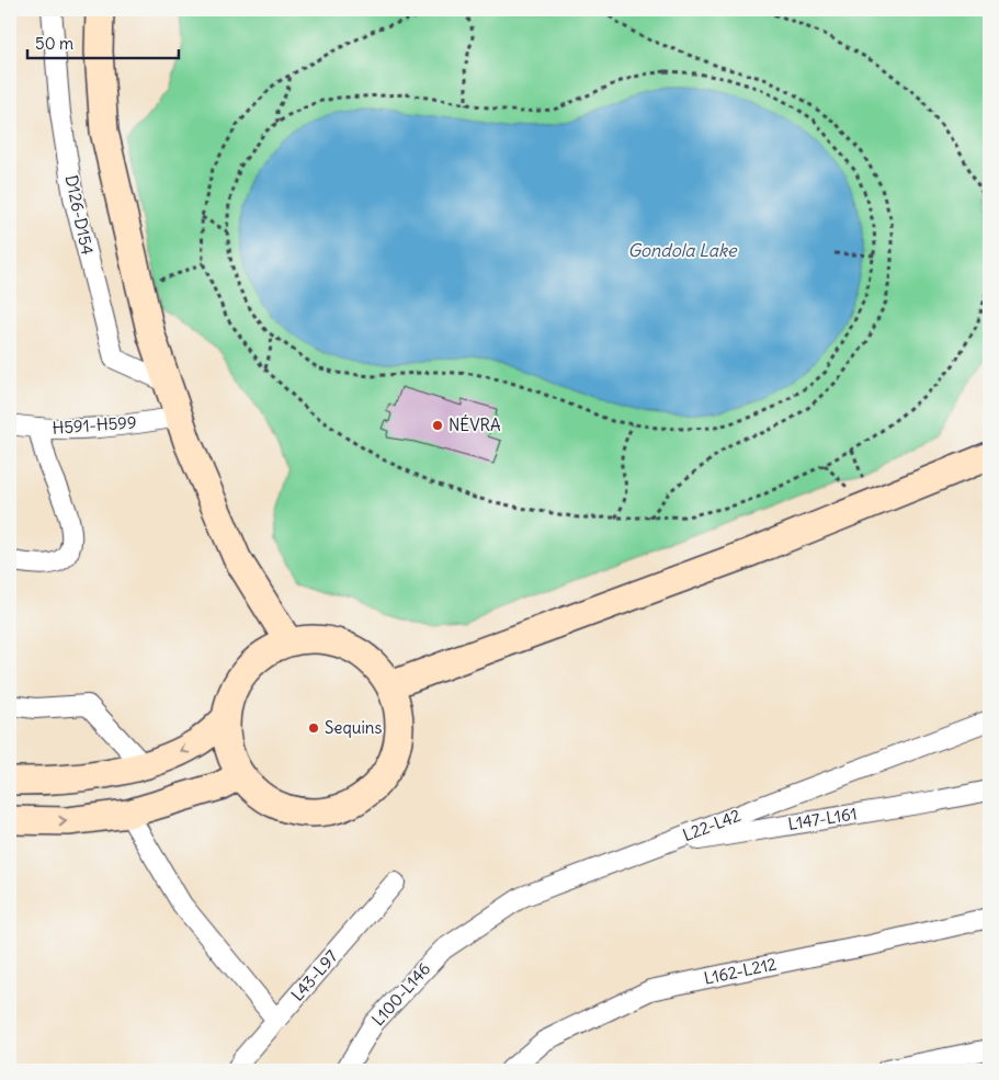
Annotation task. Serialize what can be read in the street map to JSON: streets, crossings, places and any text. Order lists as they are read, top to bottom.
{
  "streets": {
    "street": [
      "D126-D154",
      "H591-H599",
      "L147-L161",
      "L22-L42",
      "L162-L212",
      "L43-L97",
      "L100-L146"
    ]
  },
  "crossings": [
    ["L147-L161", "L22-L42"],
    ["L22-L42", "L100-L146"]
  ],
  "water": ["Gondola Lake"],
  "places": ["NÉVRA", "Sequins"],
  "scale_bar": "50 m"
}
